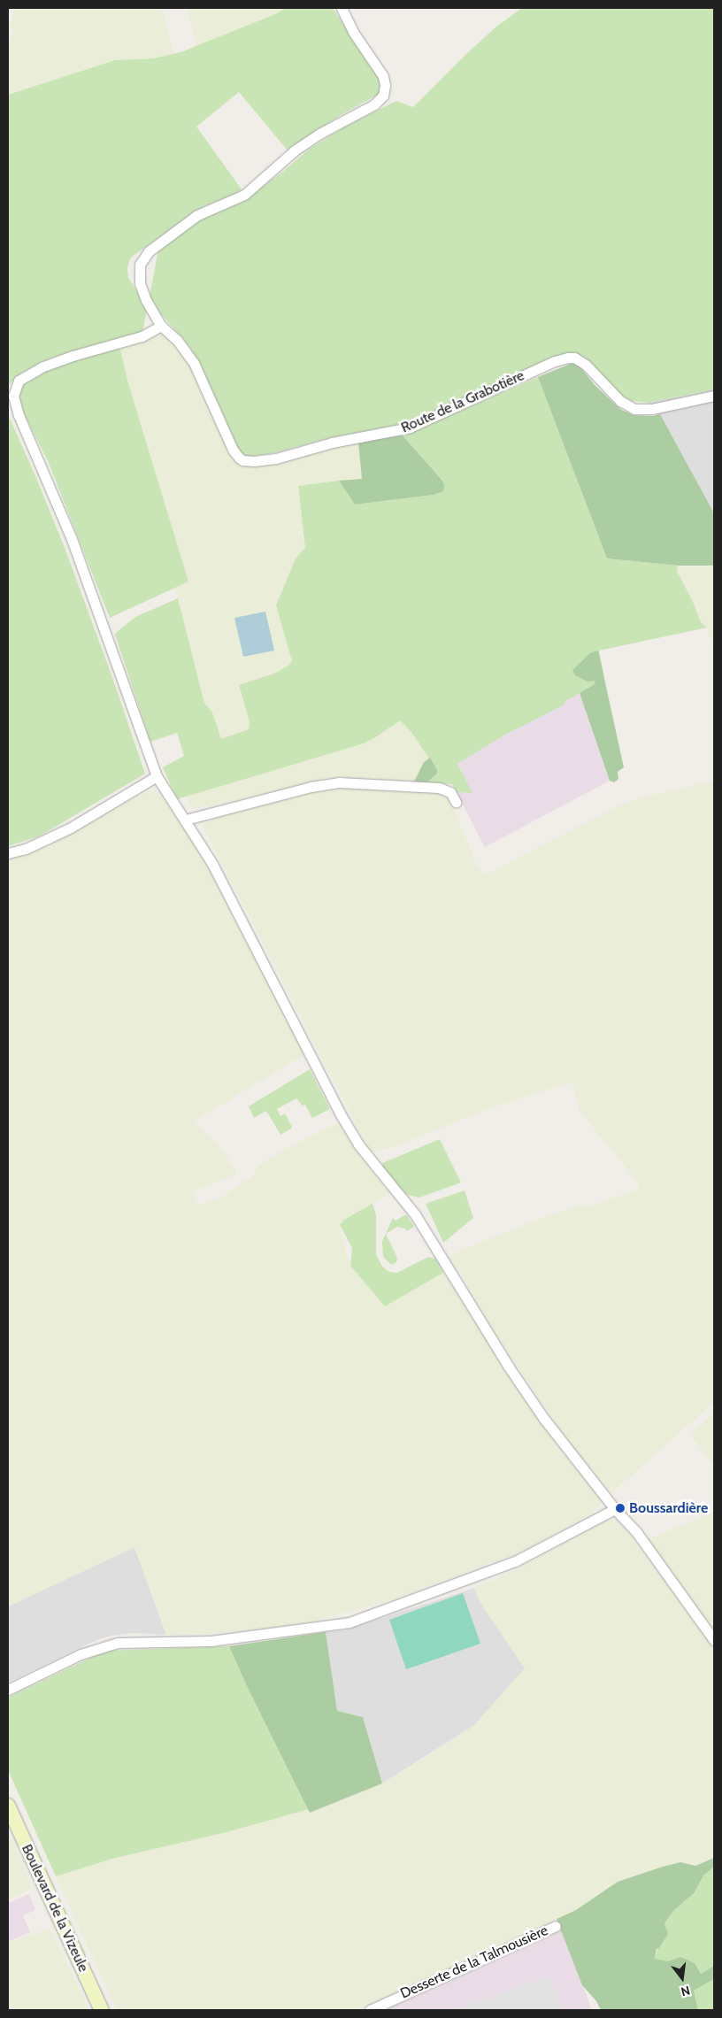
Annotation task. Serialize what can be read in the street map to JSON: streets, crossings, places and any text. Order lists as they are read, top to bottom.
{
  "streets": {
    "main road": ["Boulevard de la Vizeule"],
    "street": ["Route de la Grabotière", "Desserte de la Talmousière"]
  },
  "places": ["Boussardière"],
  "north": "bottom"
}
